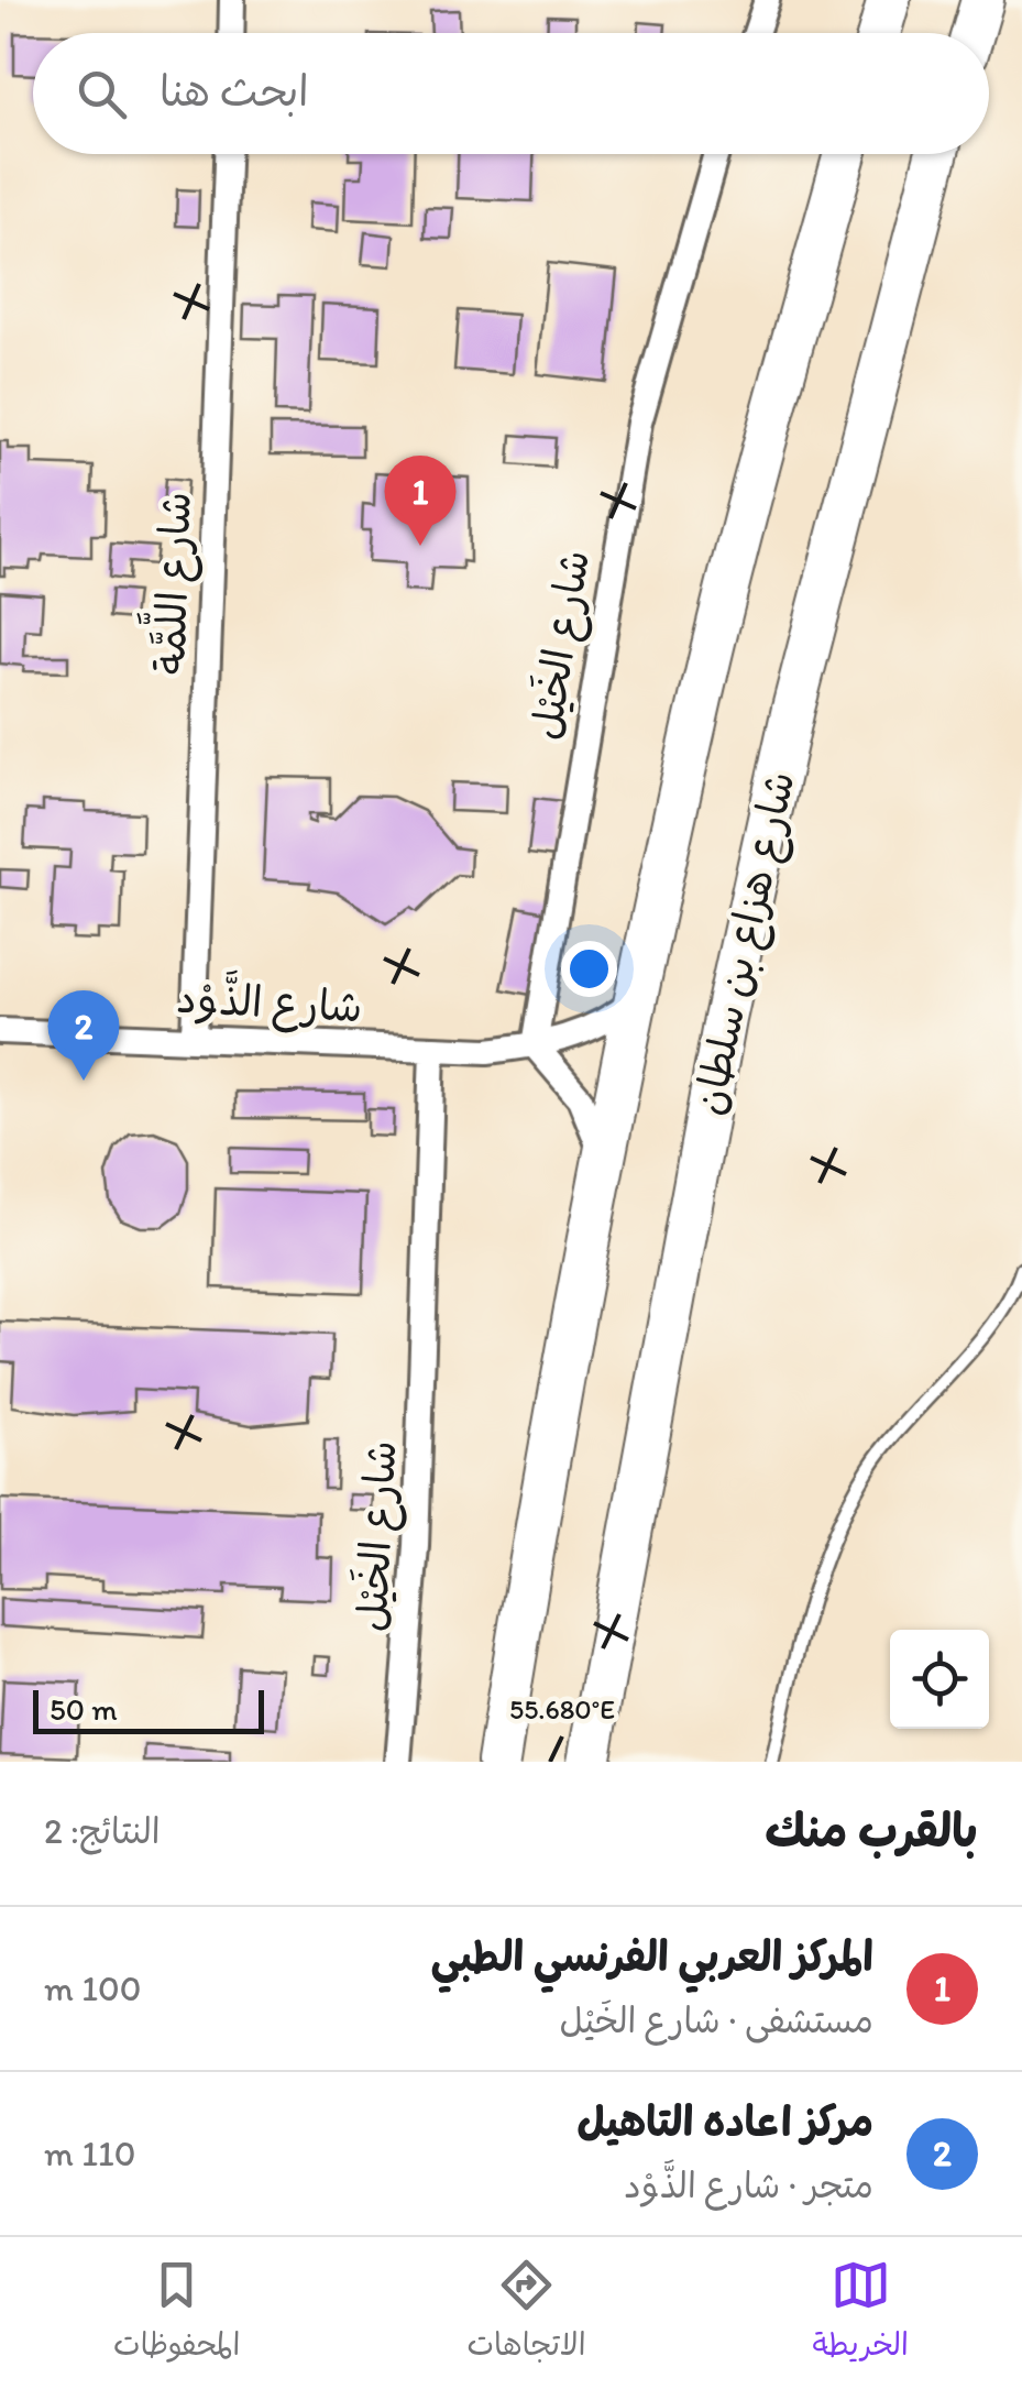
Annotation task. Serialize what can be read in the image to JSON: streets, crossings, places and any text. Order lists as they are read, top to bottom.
{
  "streets": {
    "main road": ["شارع هزاع بن سلطان"],
    "street": ["شارع اللَّمَّة", "شارع الخَيْل", "شارع الذَّوْد"]
  },
  "crossings": [
    ["شارع اللَّمَّة", "شارع الذَّوْد"],
    ["شارع الخَيْل", "شارع الذَّوْد"]
  ],
  "scale_bar": "50 m",
  "page": {
    "search": "ابحث هنا",
    "pins": ["1", "2"],
    "scale": "50 m",
    "heading": ["بالقرب منك", "النتائج: 2"],
    "list": [
      {
        "mark": "1",
        "name": "المركز العربي الفرنسي الطبي",
        "note": "مستشفى · شارع الخَيْل",
        "value": "100 m"
      },
      {
        "mark": "2",
        "name": "مركز اعاده التاهيل",
        "note": "متجر · شارع الذَّوْد",
        "value": "110 m"
      }
    ],
    "nav": ["الخريطة", "الاتجاهات", "المحفوظات"]
  },
  "coordinates": ["55.680°E"]
}
